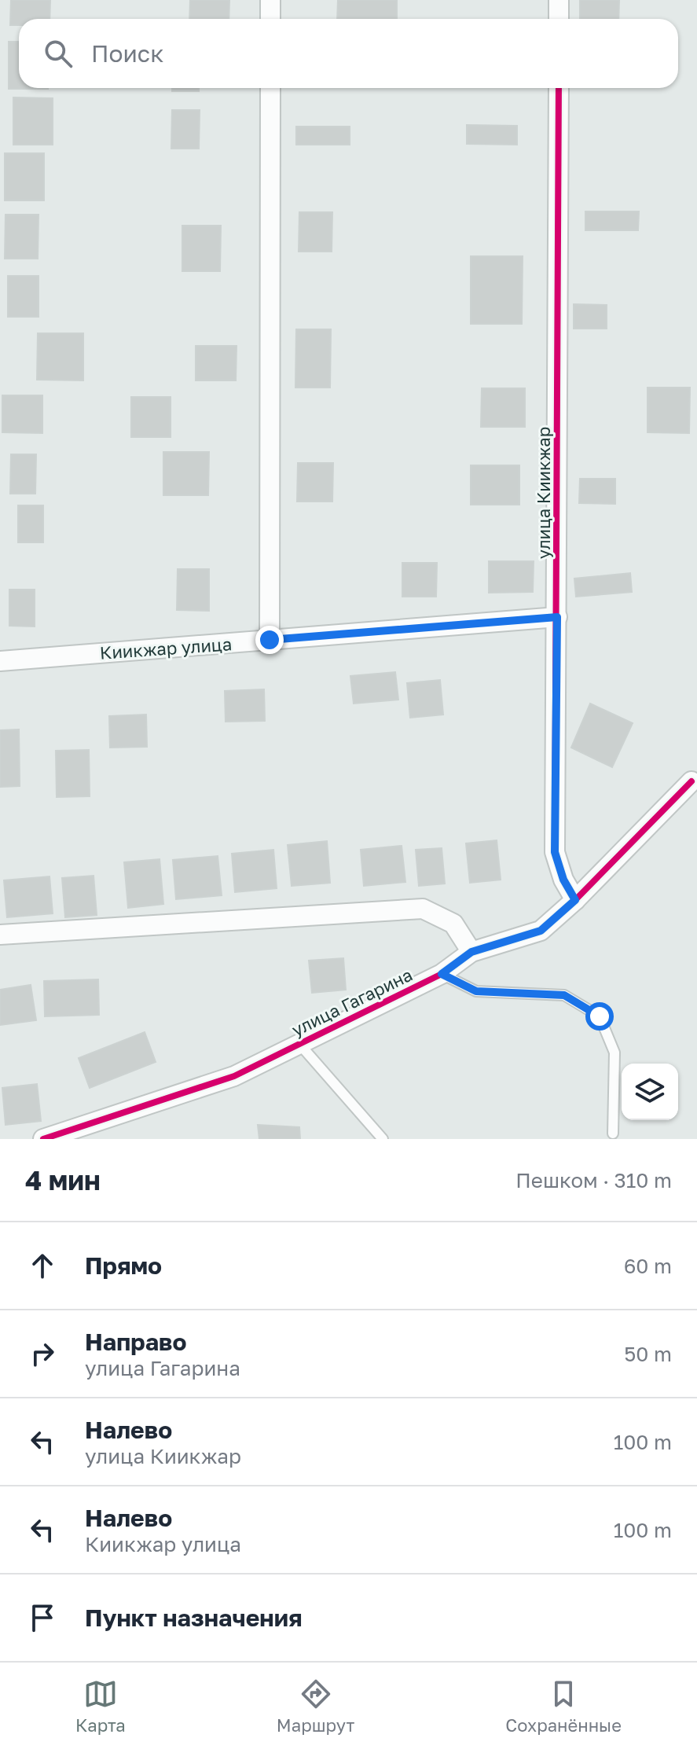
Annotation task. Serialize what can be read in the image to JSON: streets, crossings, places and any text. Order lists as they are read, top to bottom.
{
  "streets": {
    "street": ["улица Киикжар", "Киикжар улица", "улица Гагарина"]
  },
  "crossings": [
    ["улица Киикжар", "Киикжар улица"],
    ["улица Киикжар", "улица Гагарина"]
  ],
  "page": {
    "search": "Поиск",
    "heading": ["4 мин", "Пешком · 310 m"],
    "list": [
      ["Прямо", "60 m"],
      ["Направо", "улица Гагарина", "50 m"],
      ["Налево", "улица Киикжар", "100 m"],
      ["Налево", "Киикжар улица", "100 m"],
      "Пункт назначения"
    ],
    "nav": ["Карта", "Маршрут", "Сохранённые"]
  }
}
